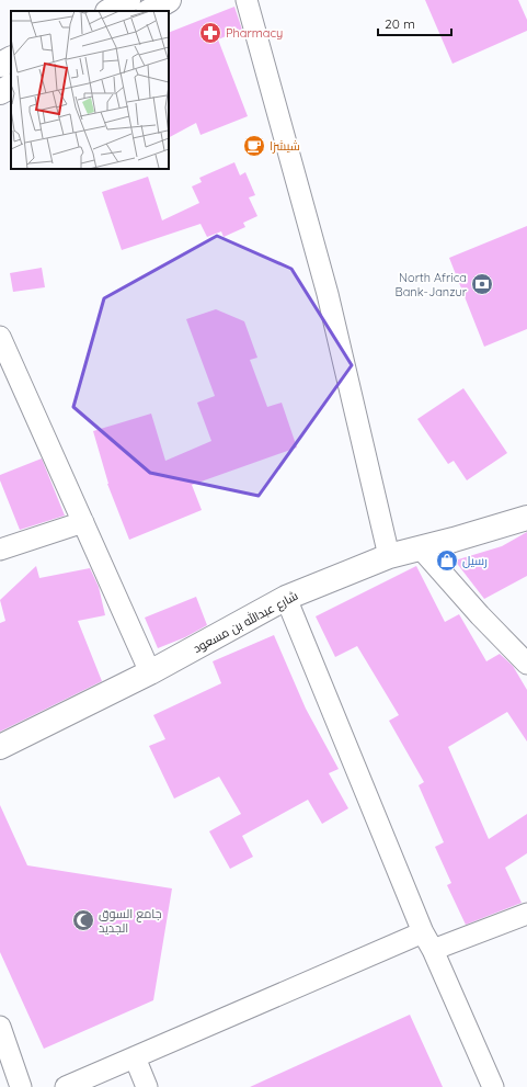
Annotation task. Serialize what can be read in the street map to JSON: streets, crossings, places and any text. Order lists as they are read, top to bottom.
{
  "streets": {
    "street": ["شارع عبدالله بن مسعود"]
  },
  "places": {
    "pharmacy": ["Pharmacy"],
    "cafe": ["شيشزا"],
    "bank": ["North Africa Bank-Janzur"],
    "shop": ["رسيل"],
    "mosque": ["جامع السوق الجديد"]
  },
  "scale_bar": "20 m"
}
